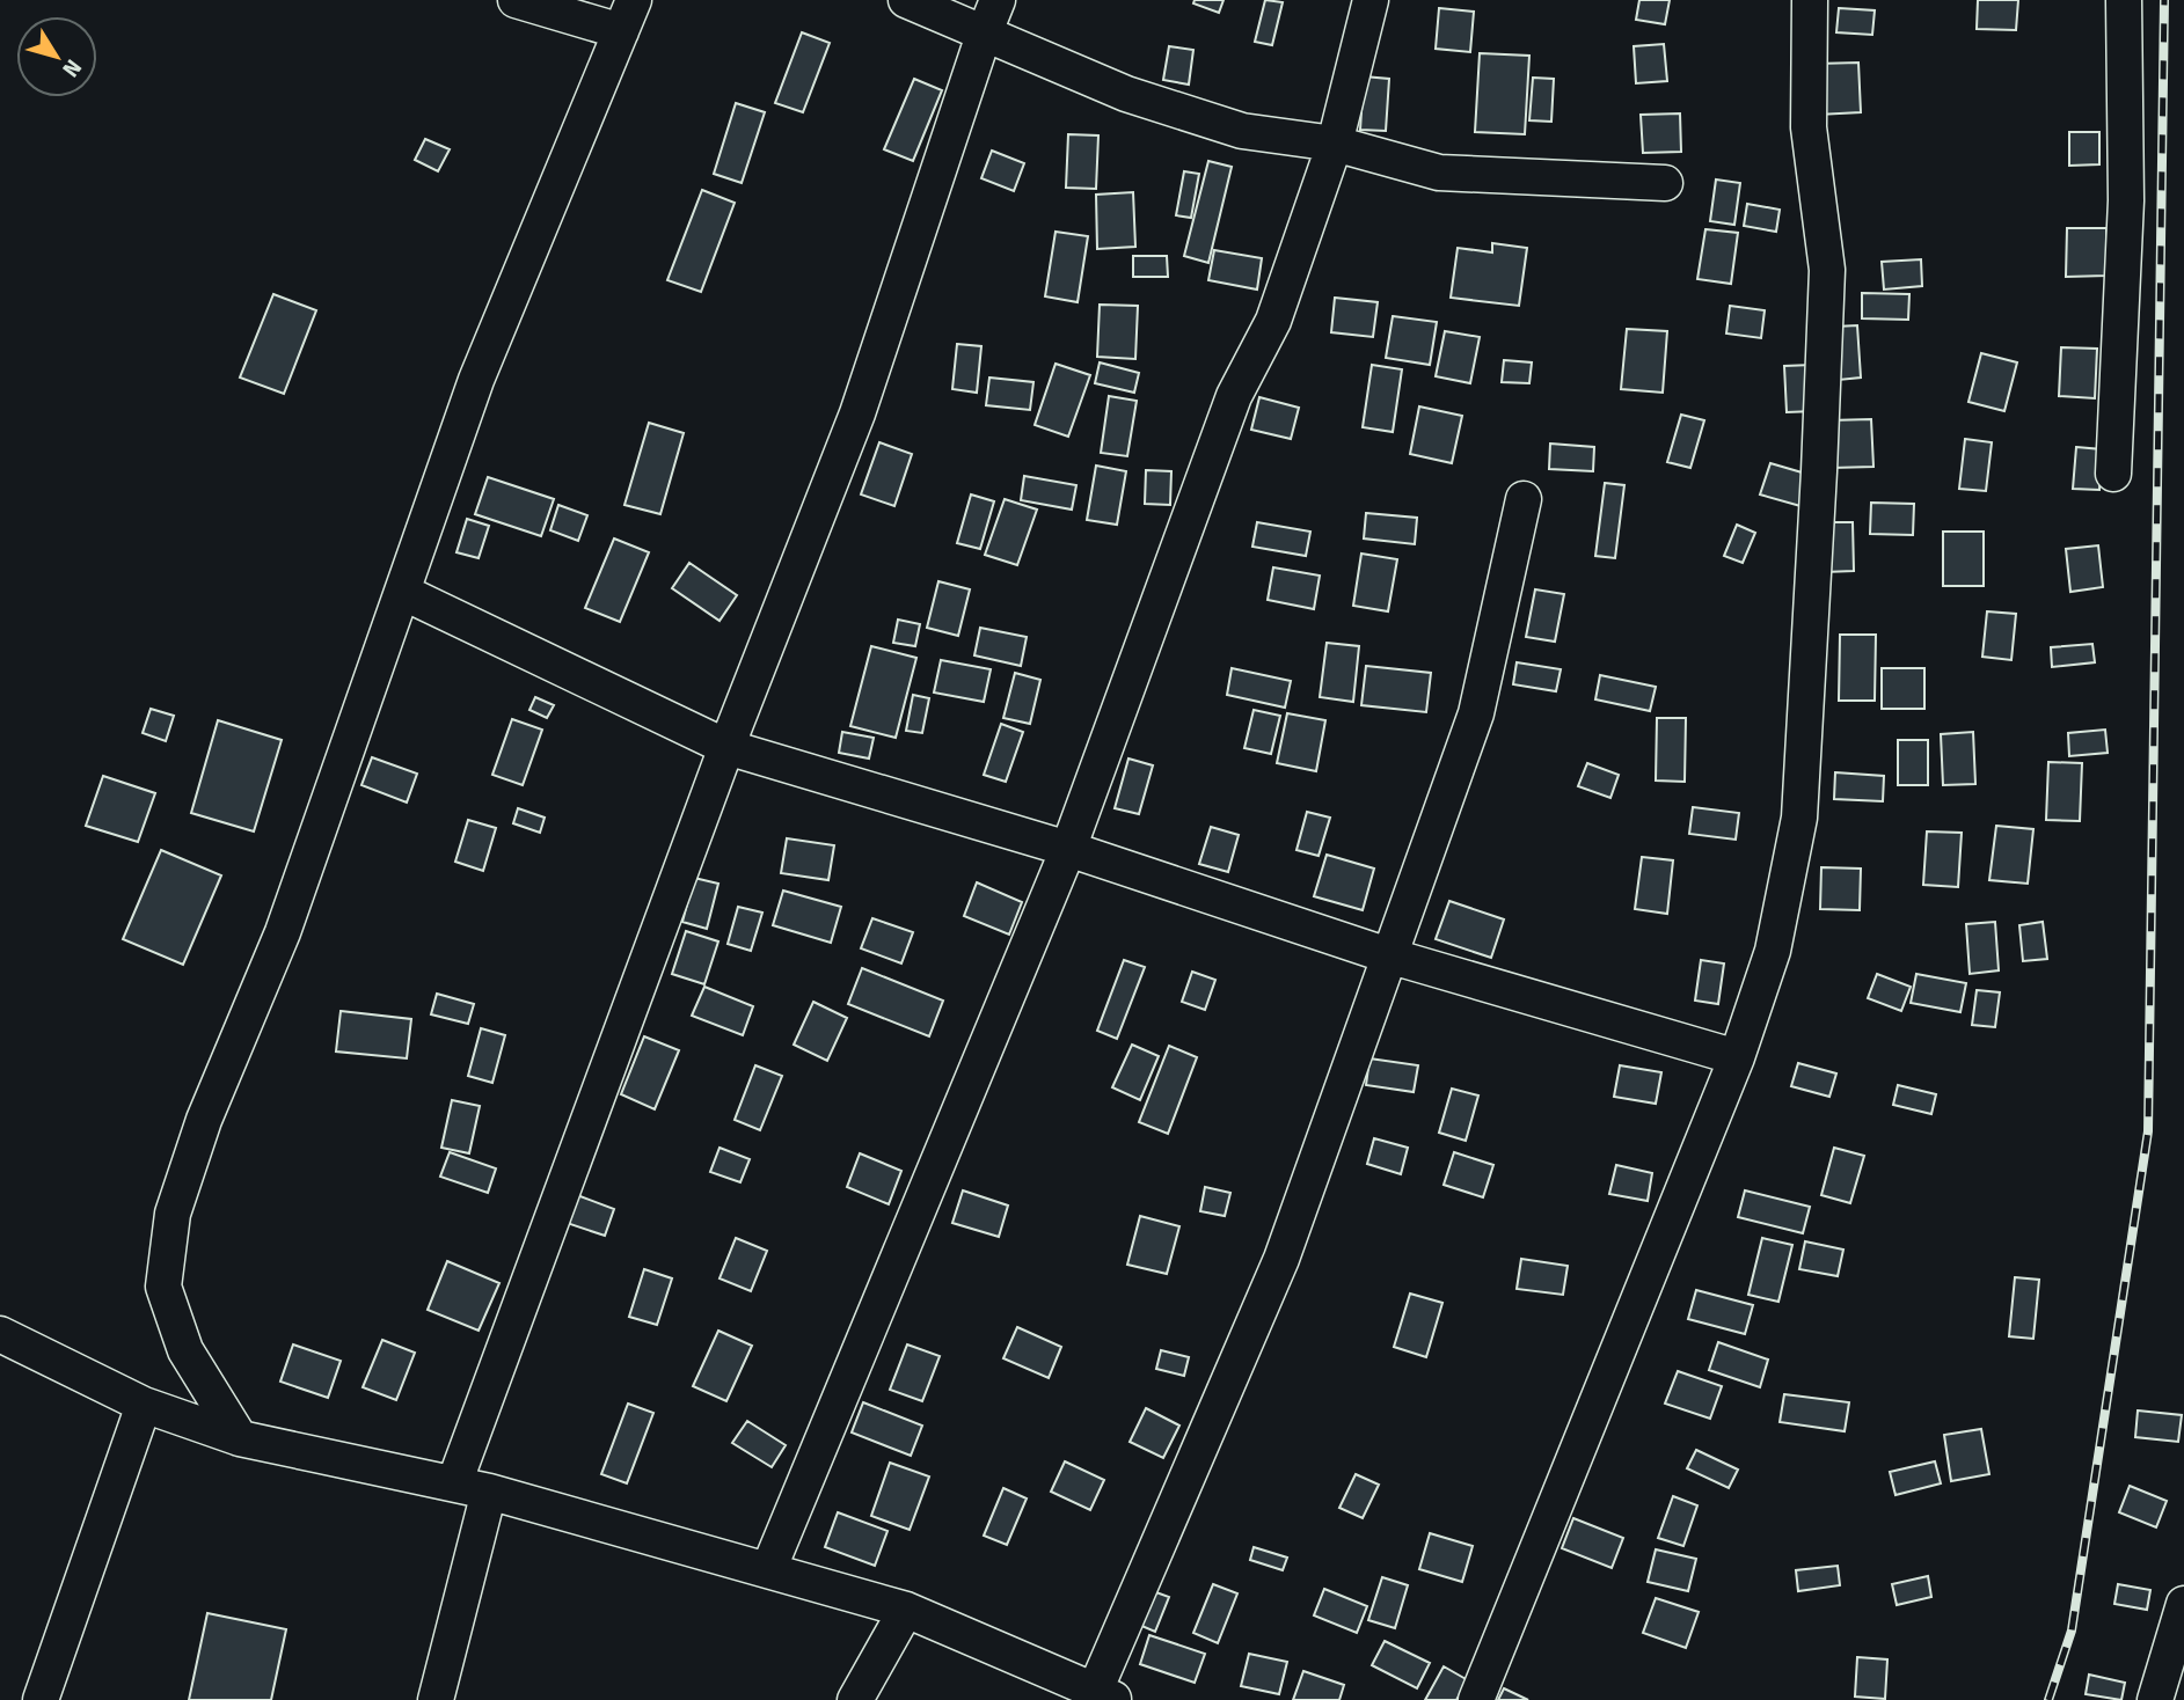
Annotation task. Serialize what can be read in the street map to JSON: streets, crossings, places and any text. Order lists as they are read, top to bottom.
{
  "north": "bottom right"
}
